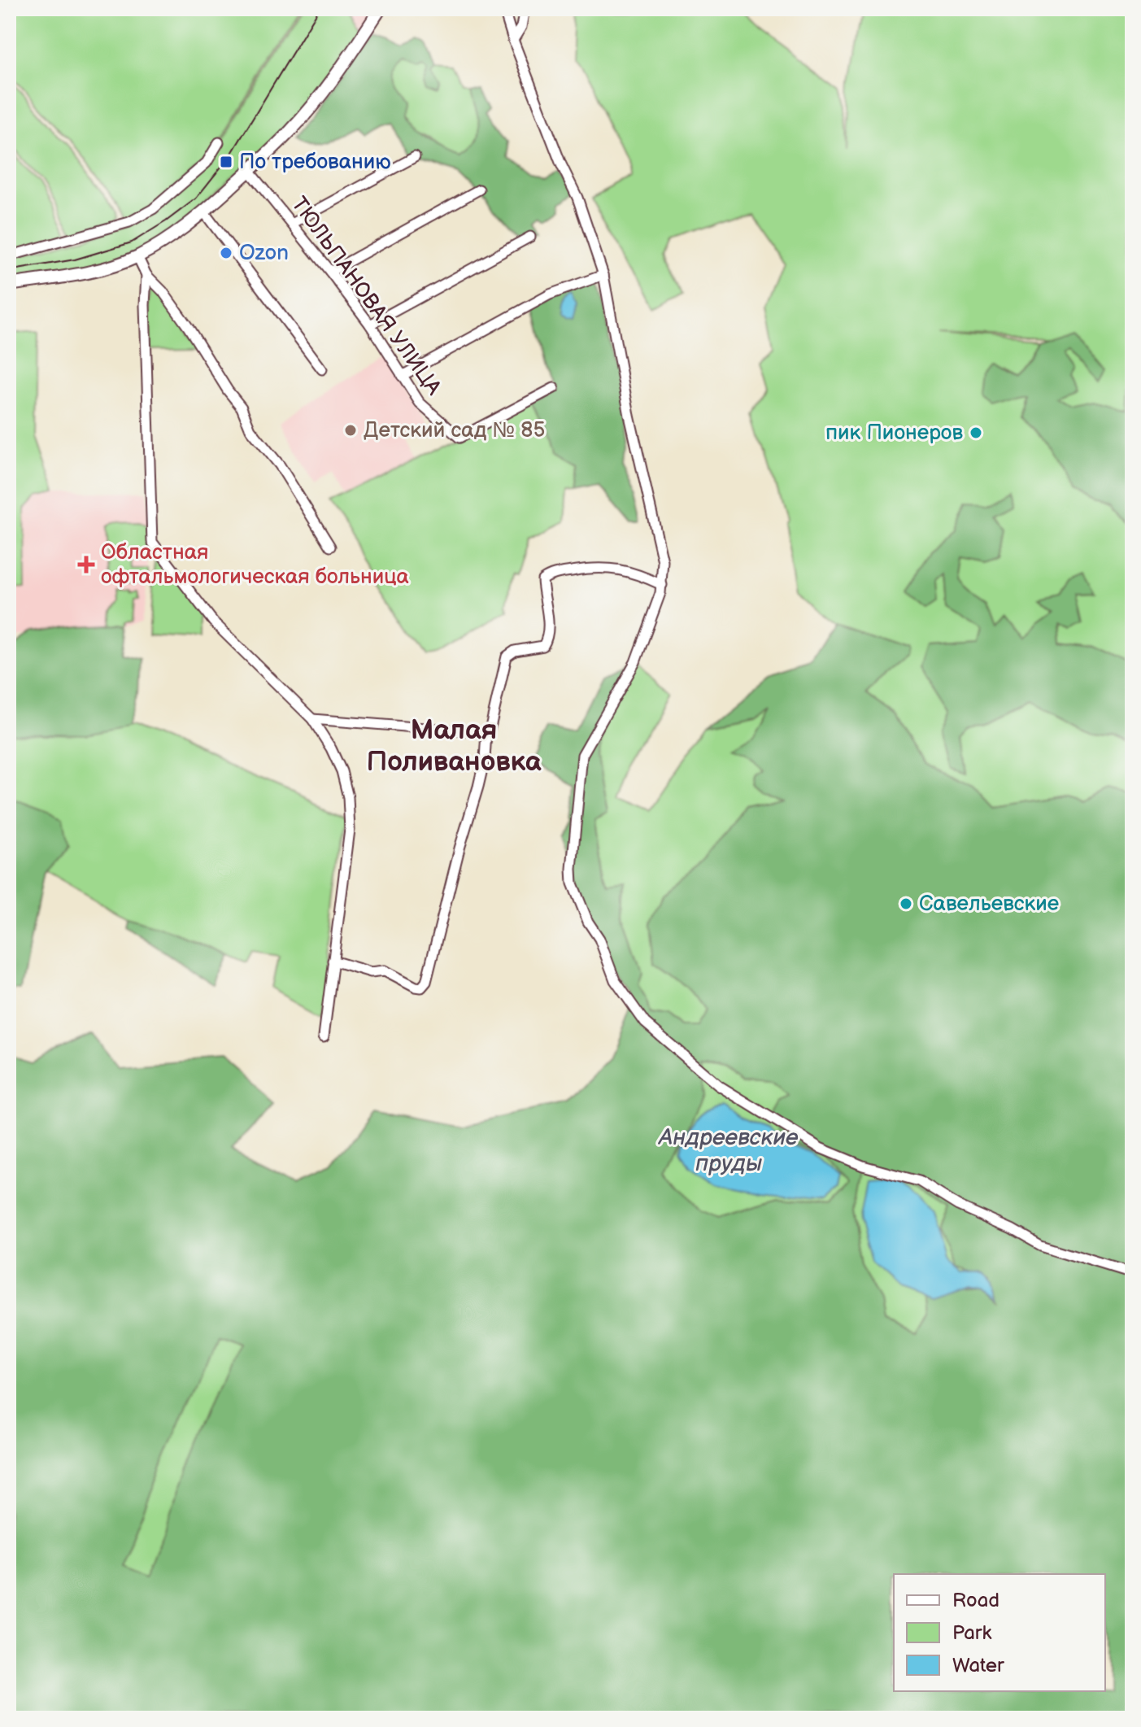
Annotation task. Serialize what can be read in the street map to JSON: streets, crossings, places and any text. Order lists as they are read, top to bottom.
{
  "streets": {
    "street": ["ТЮЛЬПАНОВАЯ УЛИЦА"]
  },
  "districts": ["Малая Поливановка"],
  "water": ["Андреевские пруды"],
  "places": {
    "transit": ["По требованию"],
    "other": [
      "Ozon",
      "Детский сад № 85",
      "пик Пионеров",
      "Савельевские"
    ],
    "health": ["Областная офтальмологическая больница"]
  },
  "legend": ["Road", "Park", "Water"]
}
